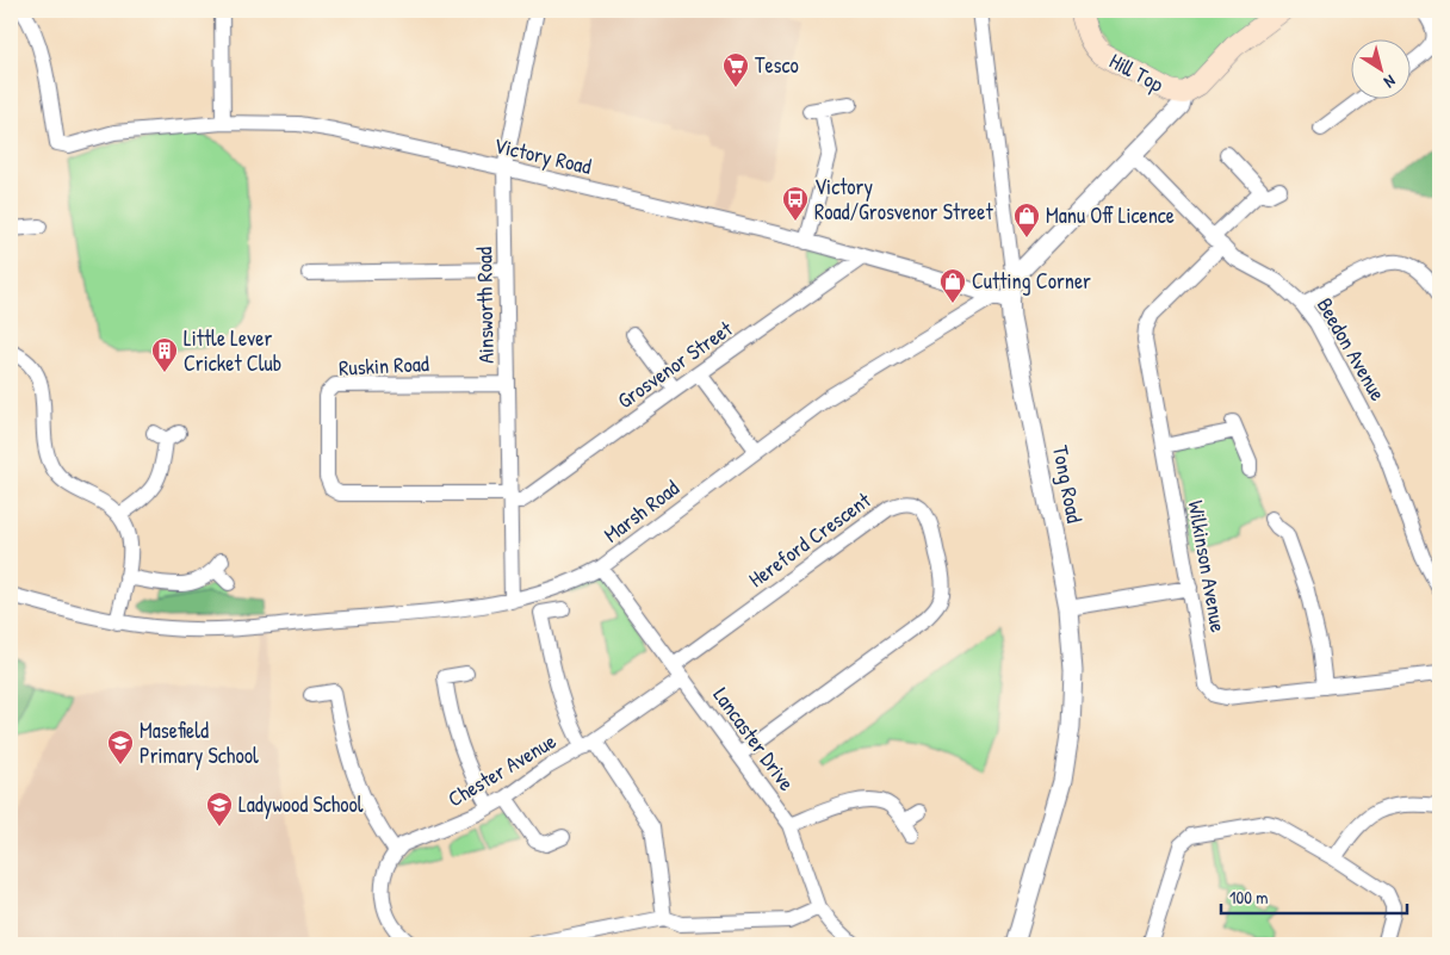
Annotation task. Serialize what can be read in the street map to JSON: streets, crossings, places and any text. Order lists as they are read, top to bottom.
{
  "streets": {
    "main road": ["Hill Top"],
    "street": [
      "Victory Road",
      "Ainsworth Road",
      "Beedon Avenue",
      "Grosvenor Street",
      "Ruskin Road",
      "Tong Road",
      "Marsh Road",
      "Hereford Crescent",
      "Wilkinson Avenue",
      "Lancaster Drive",
      "Chester Avenue"
    ]
  },
  "crossings": [
    ["Hill Top", "Tong Road"],
    ["Victory Road", "Ainsworth Road"],
    ["Victory Road", "Grosvenor Street"],
    ["Victory Road", "Tong Road"],
    ["Victory Road", "Marsh Road"],
    ["Ainsworth Road", "Grosvenor Street"],
    ["Ainsworth Road", "Ruskin Road"],
    ["Ainsworth Road", "Marsh Road"],
    ["Beedon Avenue", "Tong Road"],
    ["Beedon Avenue", "Wilkinson Avenue"],
    ["Grosvenor Street", "Ruskin Road"],
    ["Tong Road", "Marsh Road"],
    ["Marsh Road", "Lancaster Drive"],
    ["Hereford Crescent", "Lancaster Drive"],
    ["Lancaster Drive", "Chester Avenue"]
  ],
  "places": {
    "supermarket": ["Tesco"],
    "bus stop": ["Victory Road/Grosvenor Street"],
    "shop": ["Manu Off Licence", "Cutting Corner"],
    "building": ["Little Lever Cricket Club"],
    "school or university": ["Masefield Primary School", "Ladywood School"]
  },
  "scale_bar": "100 m",
  "north": "bottom right"
}
